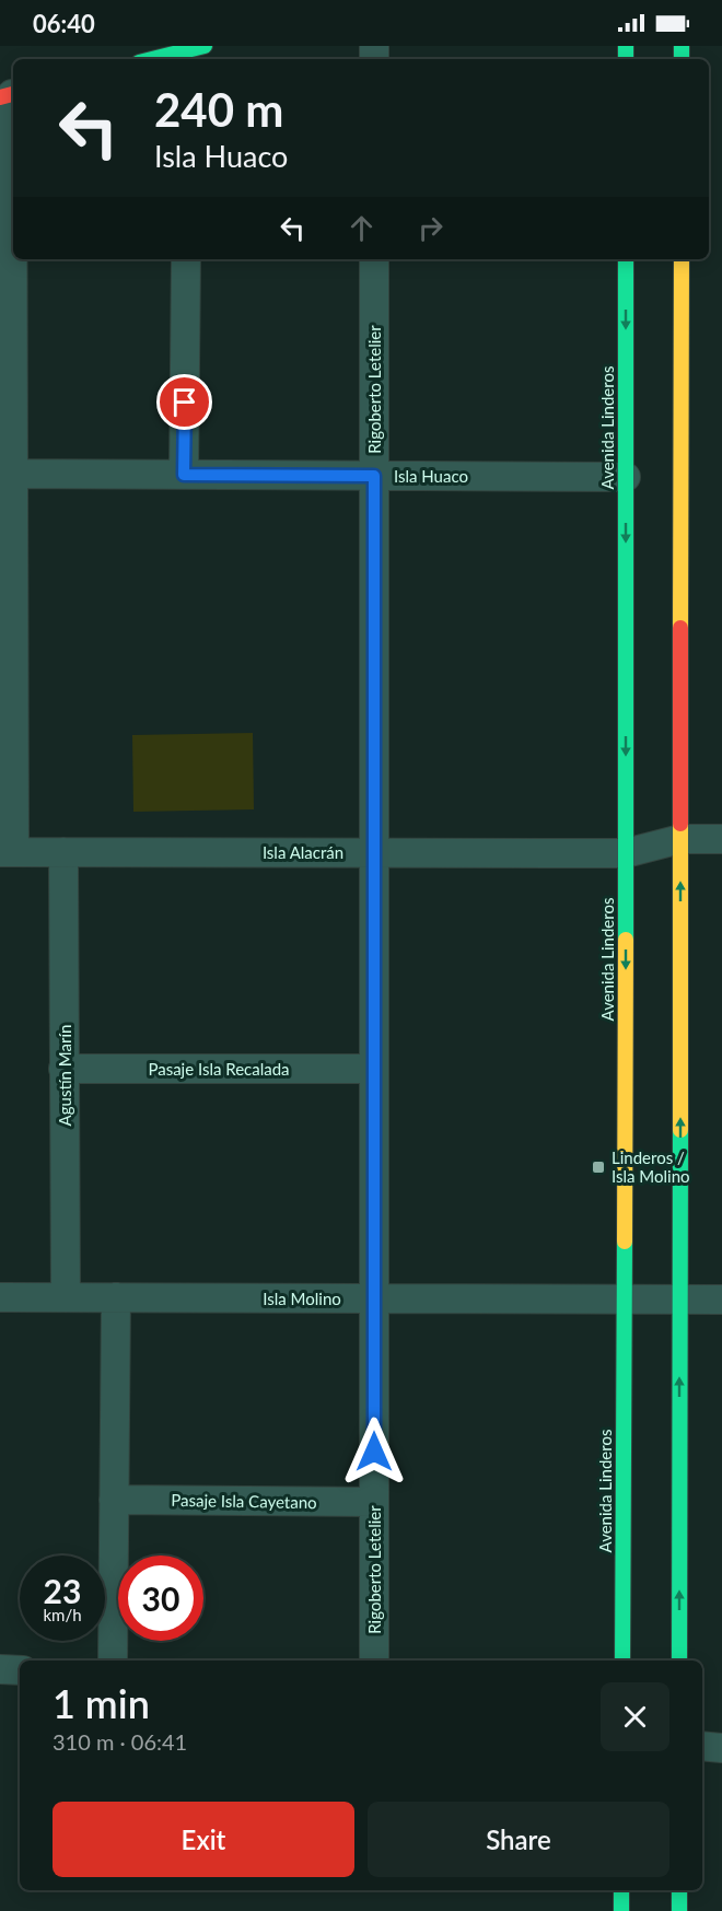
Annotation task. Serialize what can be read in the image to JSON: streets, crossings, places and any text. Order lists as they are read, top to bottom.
{
  "streets": {
    "street": [
      "Rigoberto Letelier",
      "Avenida Linderos",
      "Isla Huaco",
      "Isla Alacrán",
      "Pasaje Isla Recalada",
      "Agustín Marín",
      "Isla Molino",
      "Pasaje Isla Cayetano"
    ]
  },
  "crossings": [
    ["Rigoberto Letelier", "Isla Huaco"],
    ["Rigoberto Letelier", "Isla Alacrán"],
    ["Rigoberto Letelier", "Pasaje Isla Recalada"],
    ["Rigoberto Letelier", "Isla Molino"],
    ["Rigoberto Letelier", "Pasaje Isla Cayetano"],
    ["Avenida Linderos", "Isla Huaco"],
    ["Avenida Linderos", "Isla Alacrán"],
    ["Avenida Linderos", "Isla Molino"],
    ["Isla Alacrán", "Agustín Marín"],
    ["Pasaje Isla Recalada", "Agustín Marín"],
    ["Agustín Marín", "Isla Molino"]
  ],
  "places": {
    "transit": ["Linderos / Isla Molino"]
  },
  "page": {
    "status": "06:40",
    "turn": ["240 m", "Isla Huaco"],
    "speed": "23 km/h",
    "limit": "30",
    "heading": ["1 min", "310 m · 06:41"],
    "buttons": ["Exit", "Share"]
  }
}
